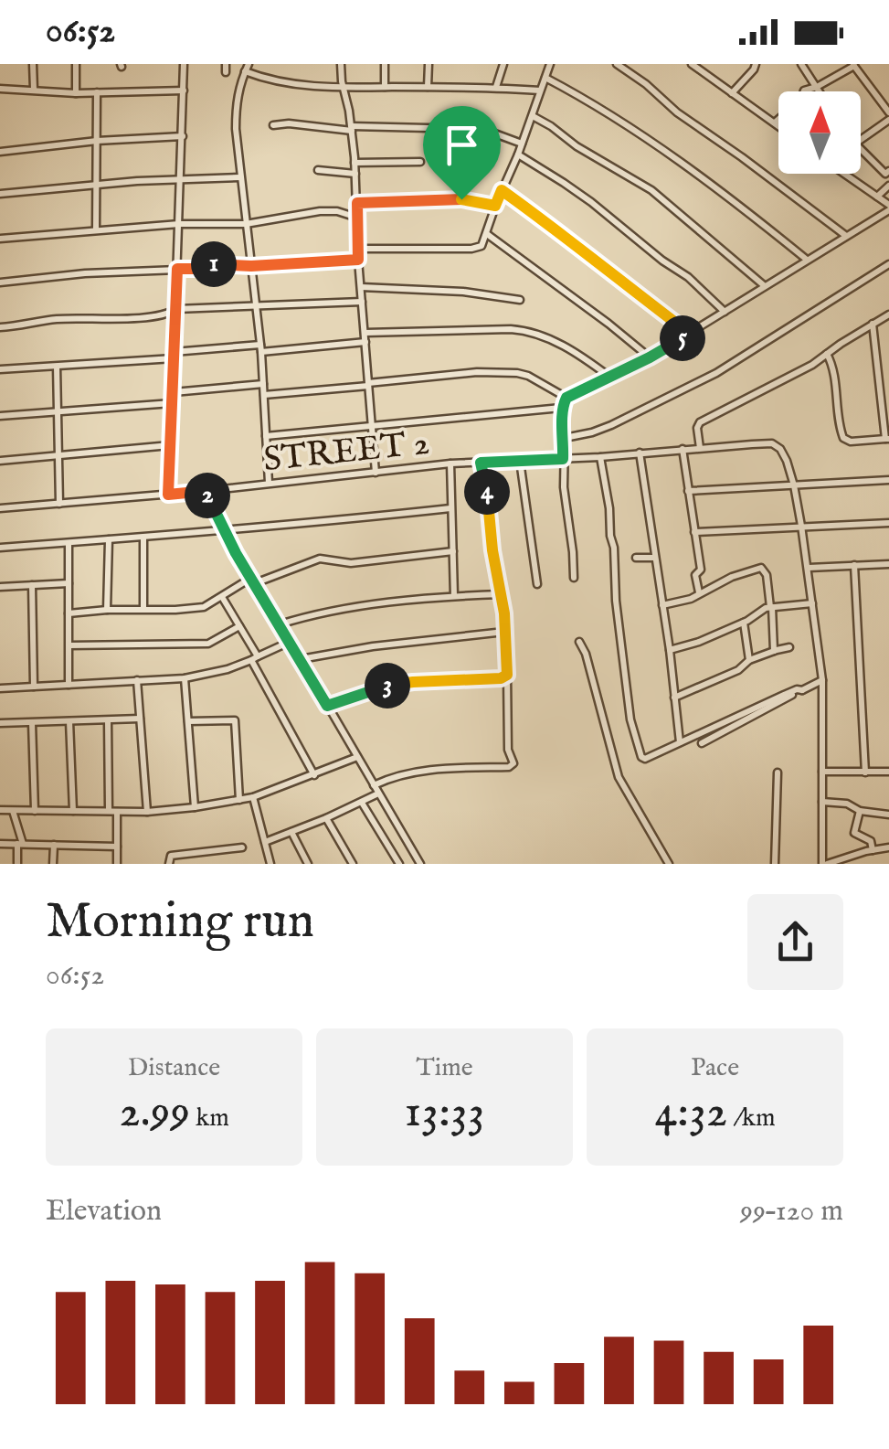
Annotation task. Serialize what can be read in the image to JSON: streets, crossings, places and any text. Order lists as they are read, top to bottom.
{
  "streets": {
    "street": ["STREET 2"]
  },
  "north": "top",
  "page": {
    "status": "06:52",
    "pins": [
      "1",
      "5",
      "4",
      "2",
      "3"
    ],
    "heading": ["Morning run", "06:52"],
    "stats": [
      ["Distance", "2.99 km"],
      ["Time", "13:33"],
      ["Pace", "4:32 /km"]
    ],
    "chart": ["Elevation", "99–120 m"]
  }
}
